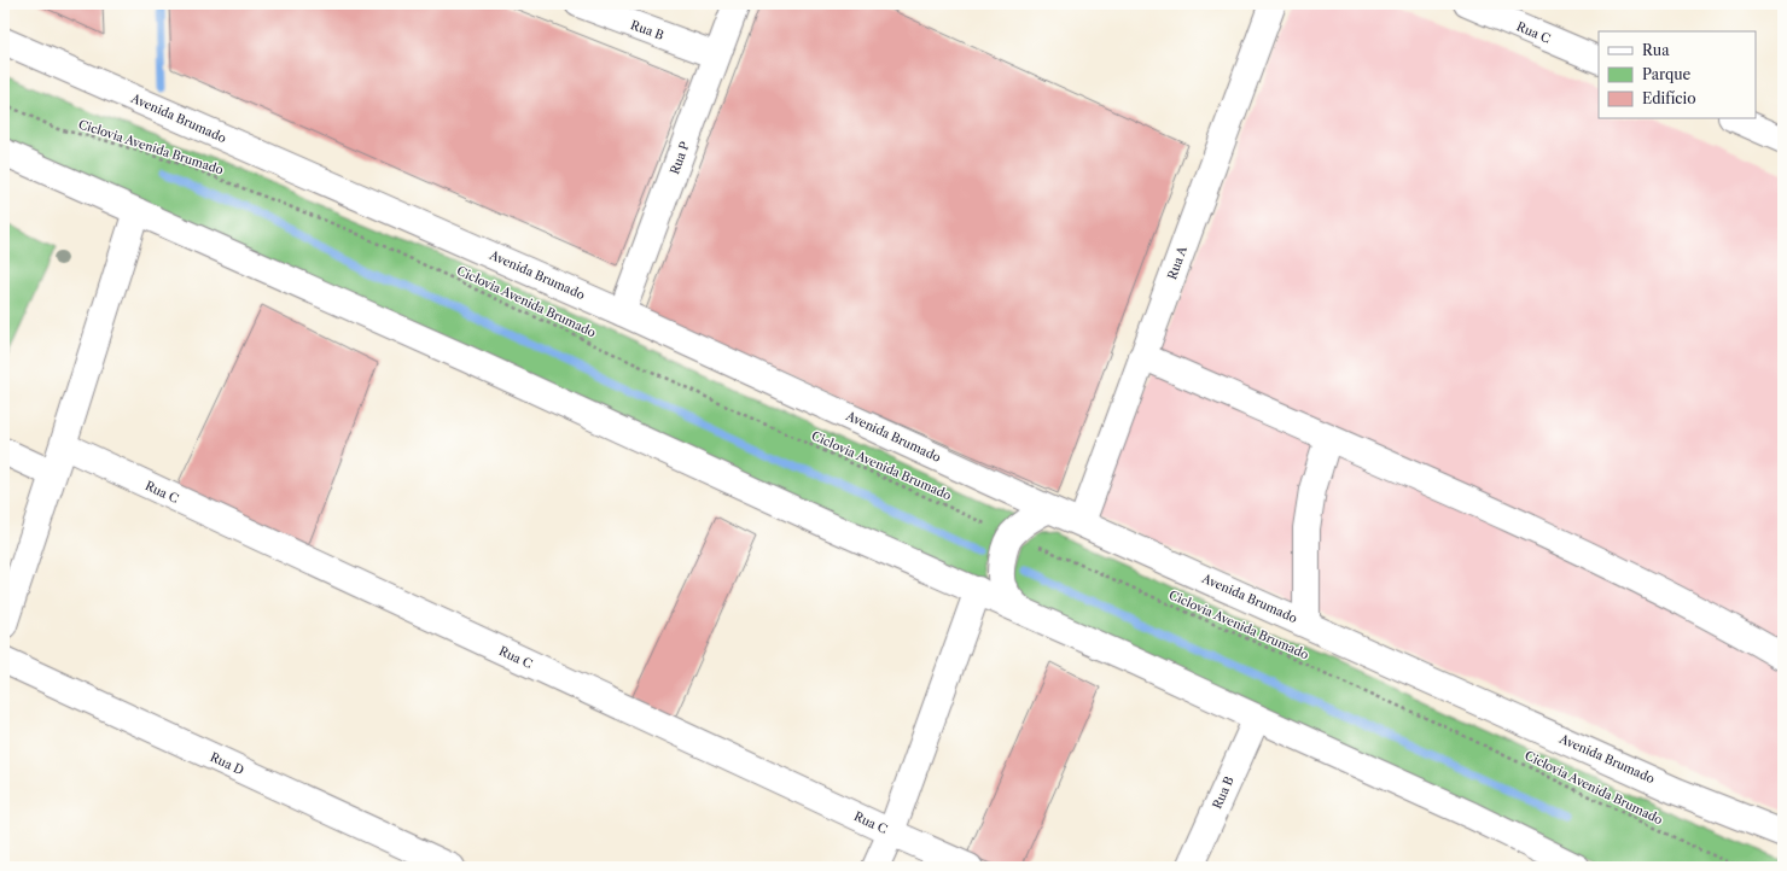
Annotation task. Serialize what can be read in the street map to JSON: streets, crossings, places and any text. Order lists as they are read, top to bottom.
{
  "streets": {
    "main road": [
      "Rua B",
      "Rua C",
      "Avenida Brumado",
      "Rua P",
      "Rua A",
      "Rua D"
    ],
    "path": ["Ciclovia Avenida Brumado"]
  },
  "crossings": [
    ["Rua B", "Rua P"],
    ["Avenida Brumado", "Rua P"],
    ["Avenida Brumado", "Rua A"]
  ],
  "legend": ["Rua", "Parque", "Edifício"]
}
